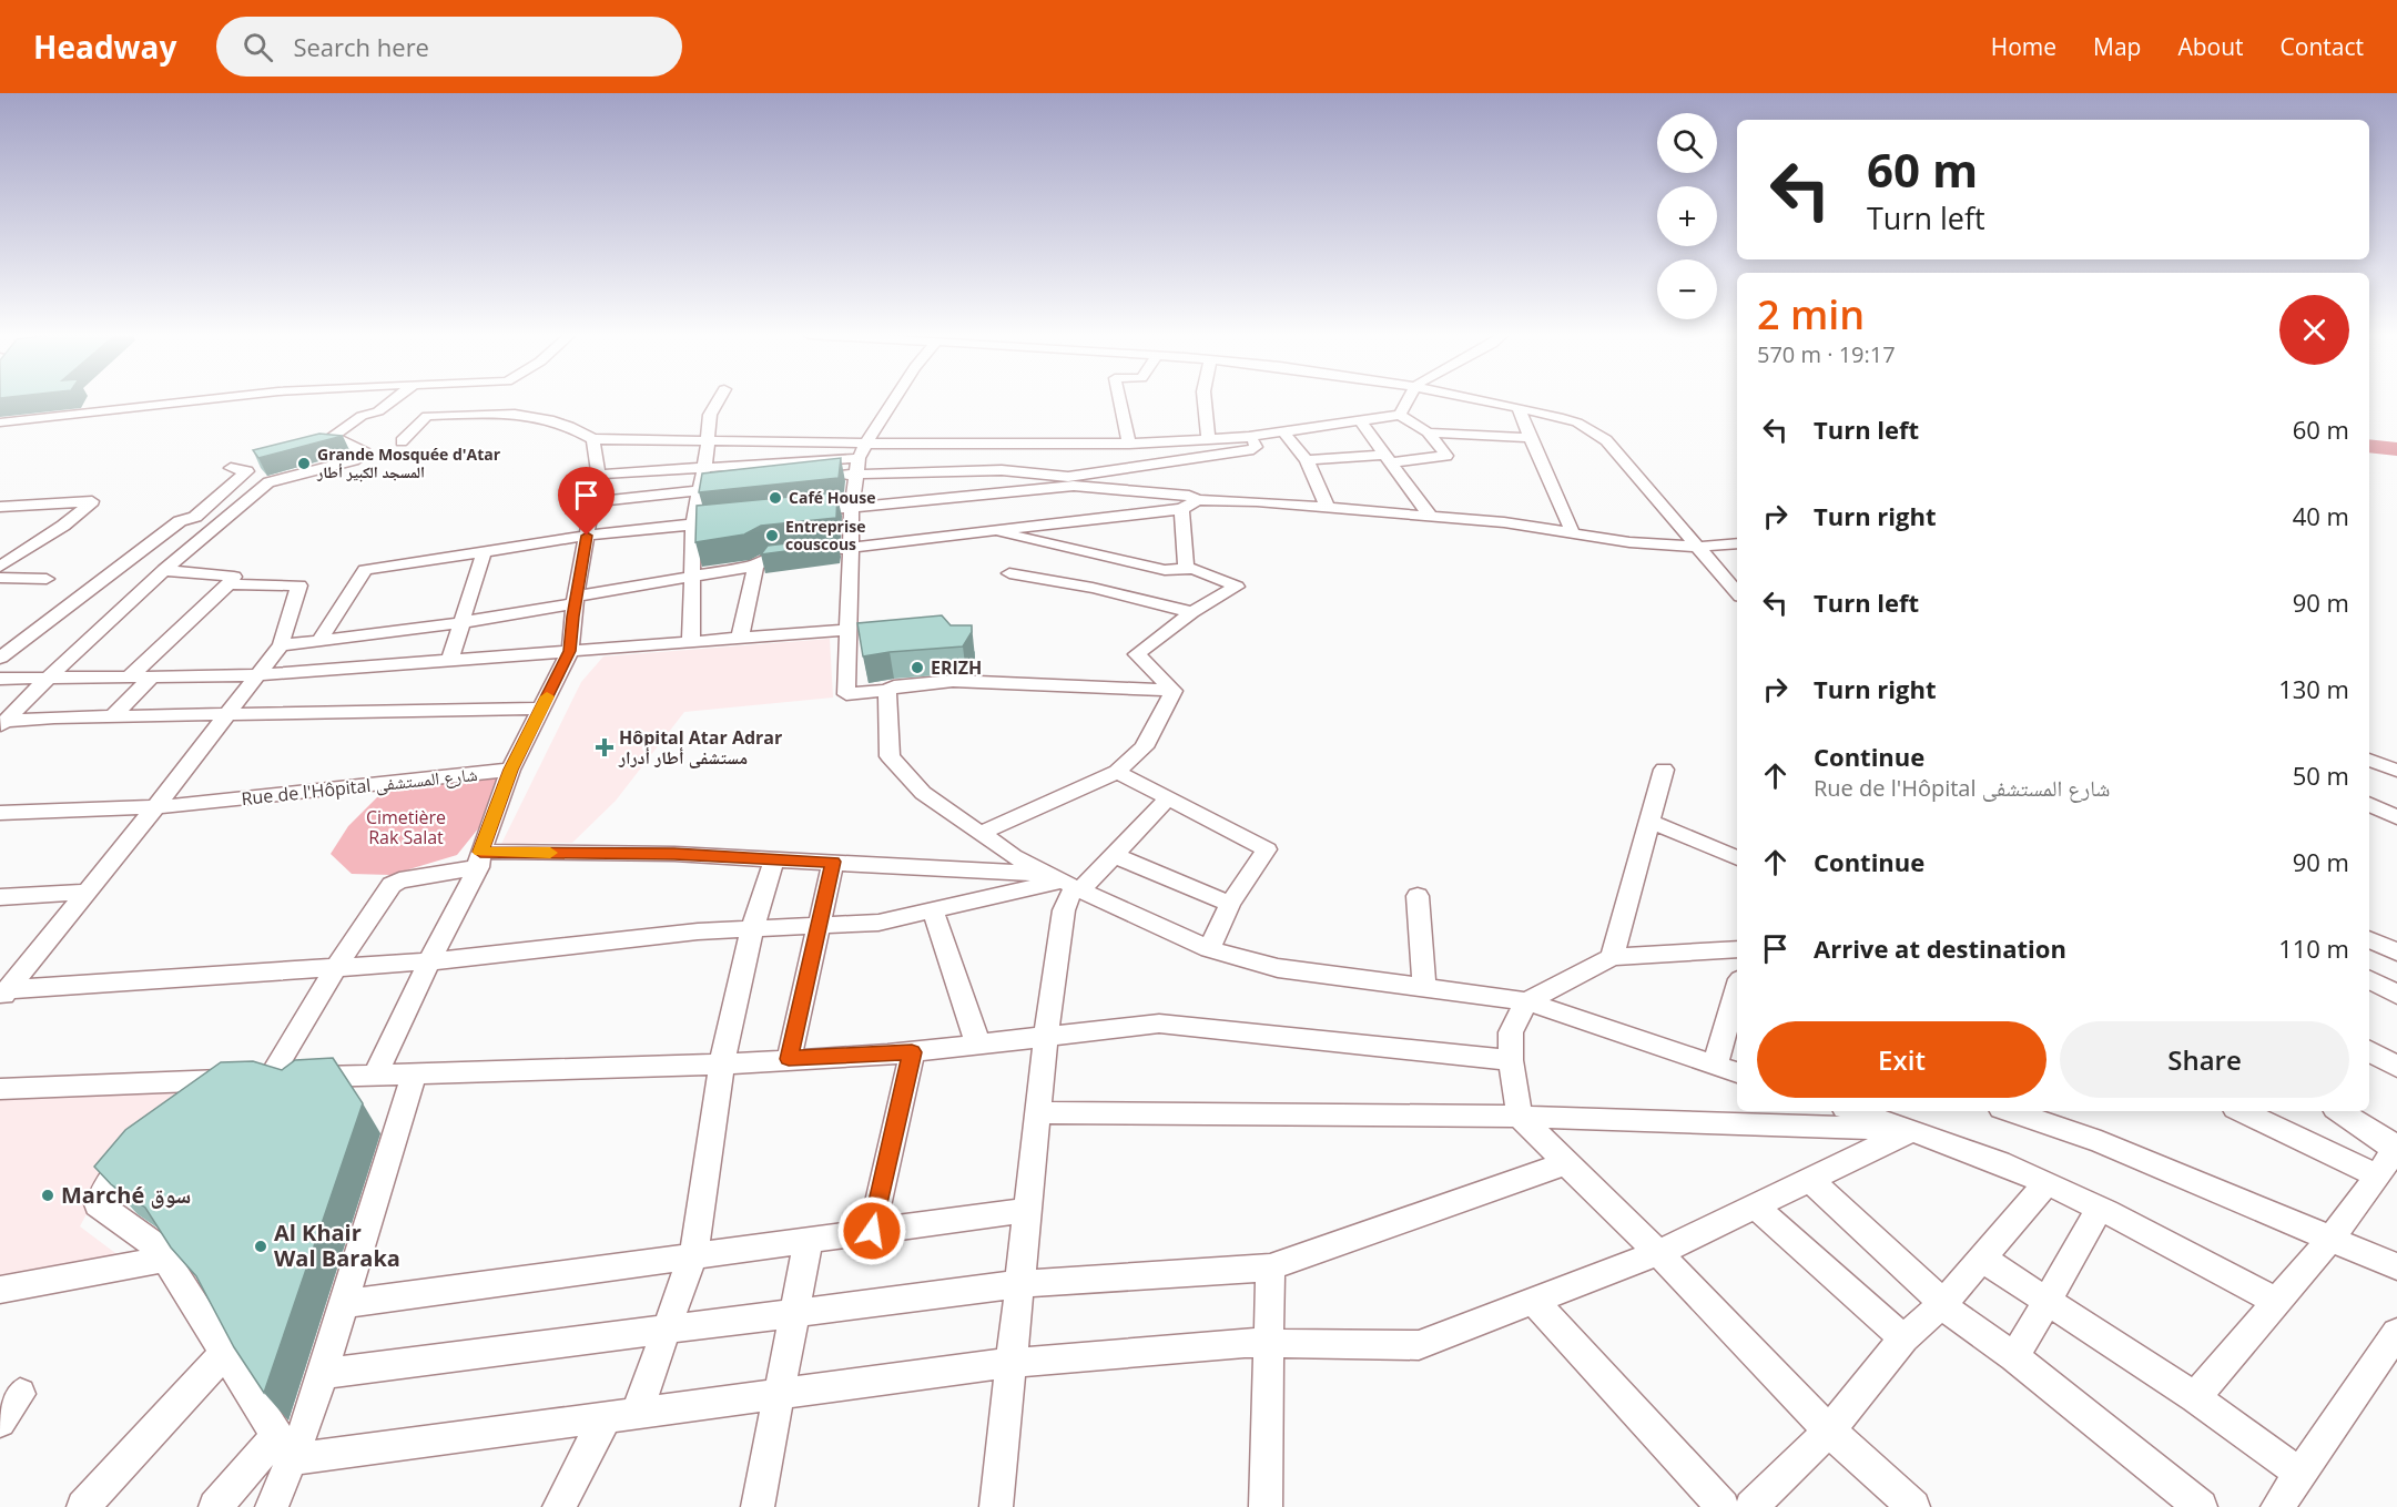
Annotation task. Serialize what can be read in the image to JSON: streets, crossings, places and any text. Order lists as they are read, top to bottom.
{
  "streets": {
    "street": ["Rue de l'Hôpital شارع المستشفى"]
  },
  "parks": ["Cimetière Rak Salat"],
  "places": {
    "other": [
      "Grande Mosquée d'Atar المسجد الكبير أطار",
      "Café House",
      "Entreprise couscous",
      "ERIZH",
      "Marché سوق",
      "Al Khair Wal Baraka"
    ],
    "health": ["Hôpital Atar Adrar مستشفى أطار أدرار"]
  },
  "page": {
    "header": "Headway",
    "search": "Search here",
    "nav": [
      "Home",
      "Map",
      "About",
      "Contact"
    ],
    "map_buttons": ["+", "−"],
    "turn": ["60 m", "Turn left"],
    "heading": ["2 min", "570 m · 19:17"],
    "list": [
      {
        "name": "Turn left",
        "value": "60 m"
      },
      {
        "name": "Turn right",
        "value": "40 m"
      },
      {
        "name": "Turn left",
        "value": "90 m"
      },
      {
        "name": "Turn right",
        "value": "130 m"
      },
      {
        "name": "Continue",
        "note": "Rue de l'Hôpital شارع المستشفى",
        "value": "50 m"
      },
      {
        "name": "Continue",
        "value": "90 m"
      },
      {
        "name": "Arrive at destination",
        "value": "110 m"
      }
    ],
    "buttons": ["Exit", "Share"]
  }
}
